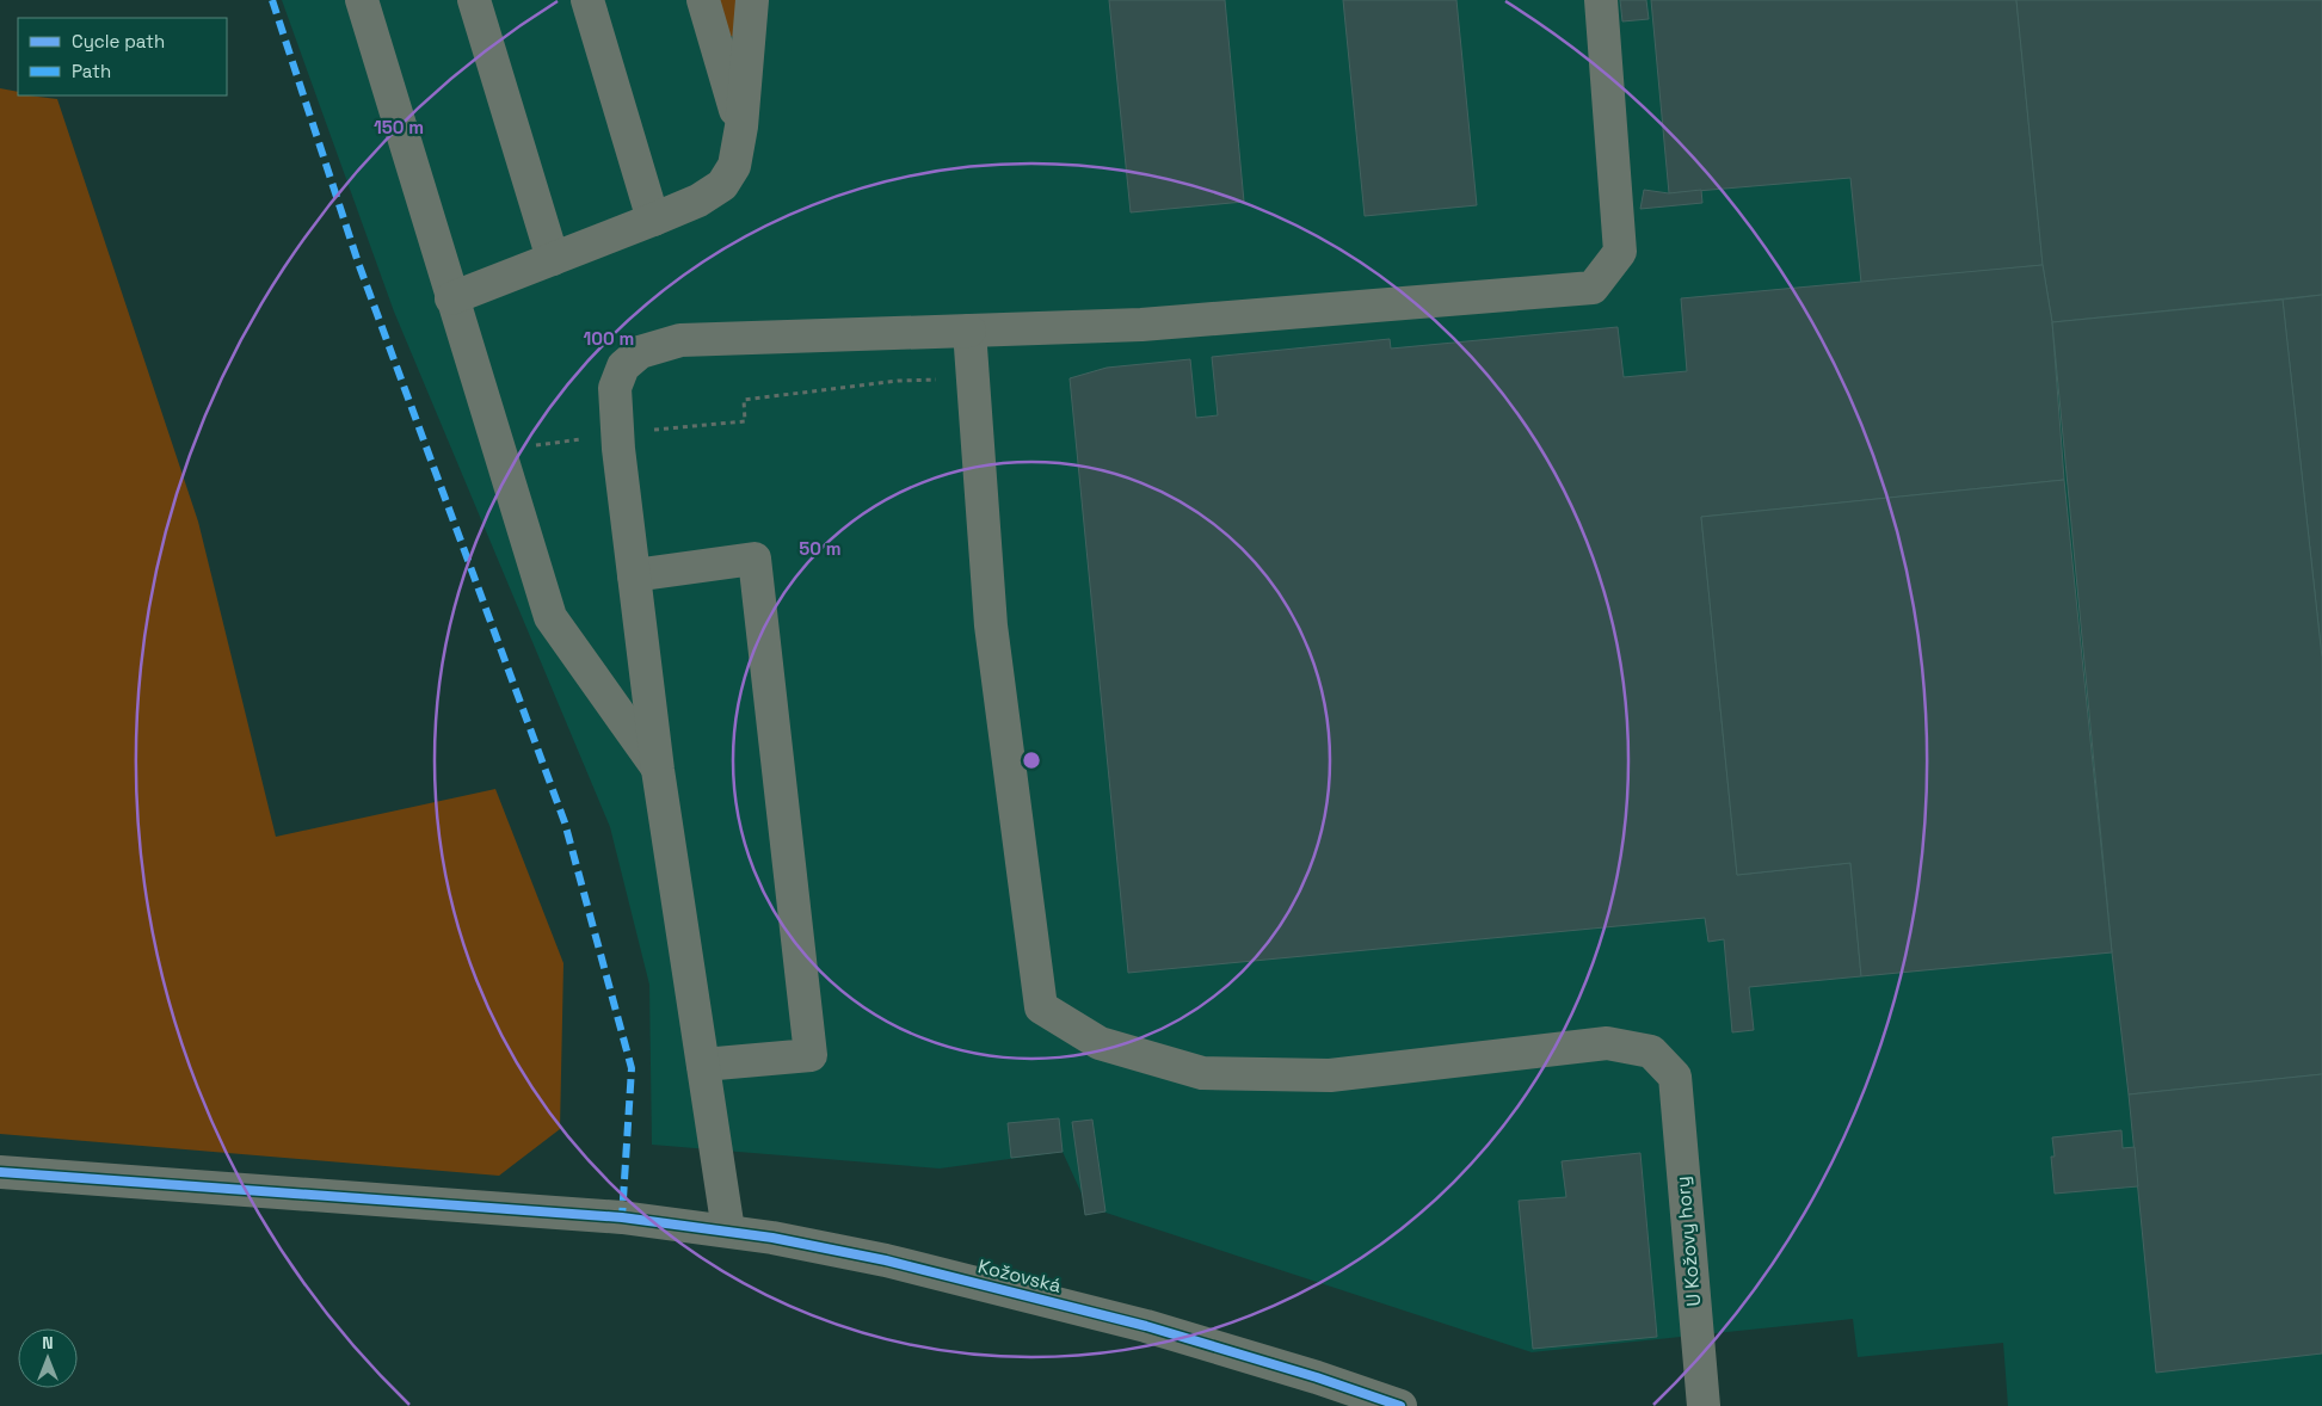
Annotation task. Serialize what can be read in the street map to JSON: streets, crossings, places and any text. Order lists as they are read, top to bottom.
{
  "streets": {
    "street": ["U Kožovy hory", "Kožovská"]
  },
  "legend": ["Cycle path", "Path"],
  "north": "top",
  "rings": ["150 m", "100 m", "50 m"]
}
